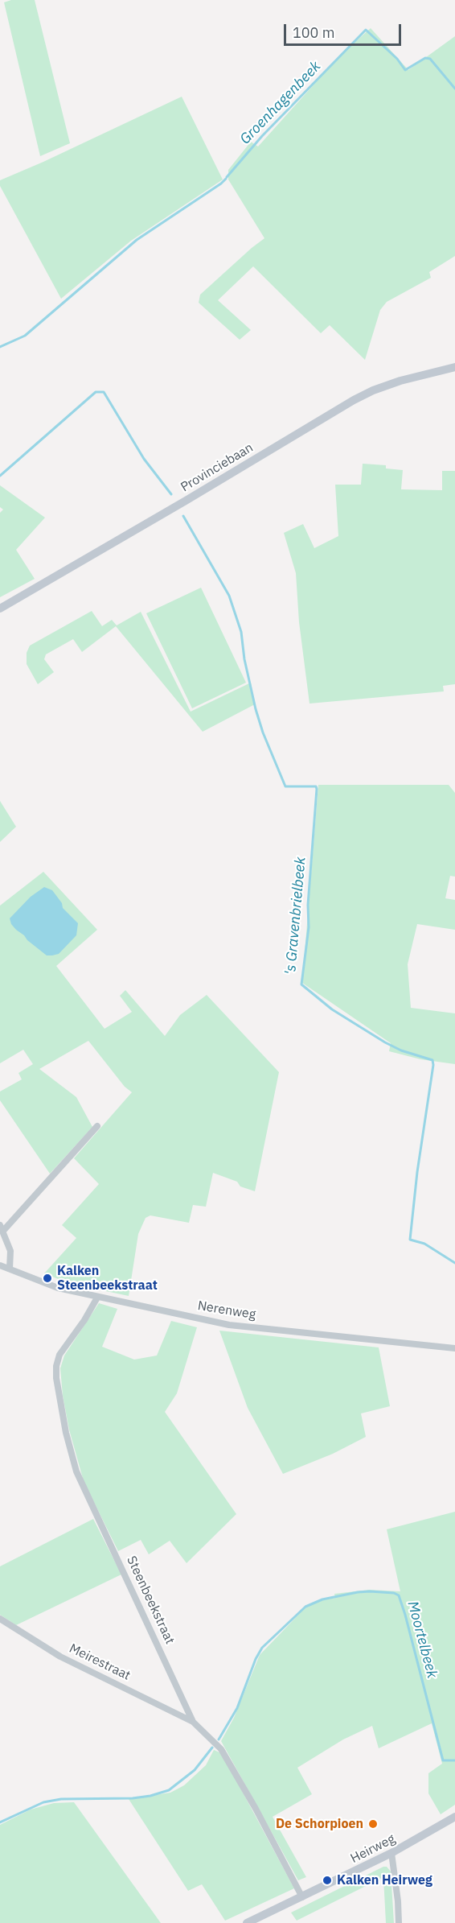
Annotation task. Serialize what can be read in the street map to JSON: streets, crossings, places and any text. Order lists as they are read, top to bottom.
{
  "streets": {
    "main road": ["Provinciebaan", "Heirweg"],
    "street": ["Nerenweg", "Steenbeekstraat", "Meirestraat"]
  },
  "crossings": [
    ["Nerenweg", "Steenbeekstraat"],
    ["Steenbeekstraat", "Meirestraat"],
    ["Steenbeekstraat", "Heirweg"]
  ],
  "water": ["Groenhagenbeek", "'s Gravenbrielbeek", "Moortelbeek"],
  "places": ["Kalken Steenbeekstraat", "De Schorpioen", "Kalken Heirweg"],
  "scale_bar": "100 m"
}
